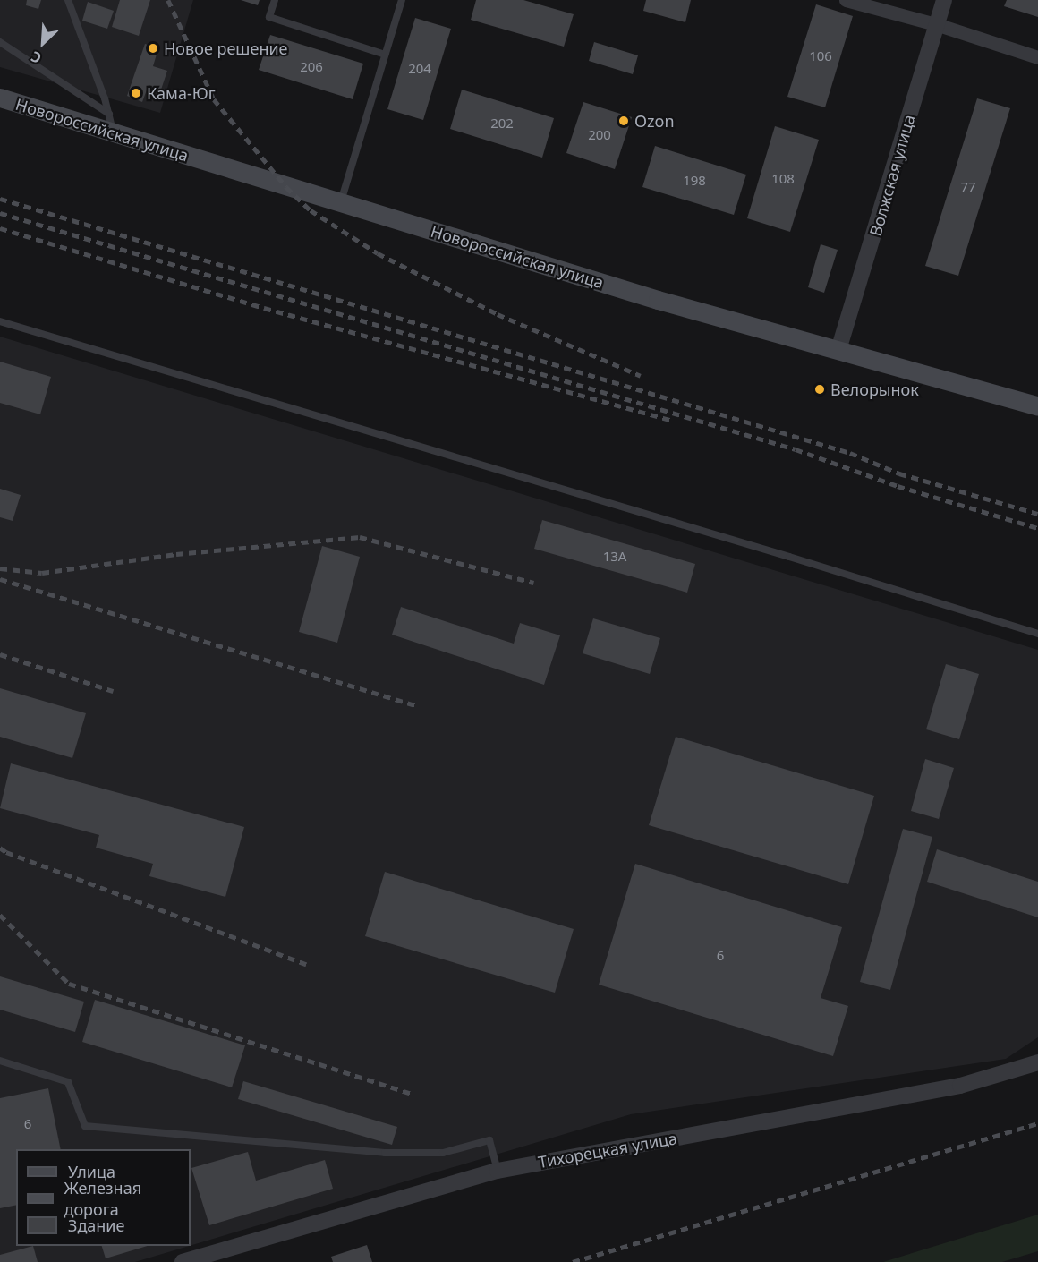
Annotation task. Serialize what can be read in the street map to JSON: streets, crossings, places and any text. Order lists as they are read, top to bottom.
{
  "streets": {
    "main road": ["Новороссийская улица"],
    "street": ["Волжская улица", "Тихорецкая улица"]
  },
  "crossings": [
    ["Новороссийская улица", "Волжская улица"]
  ],
  "places": [
    "Новое решение",
    "Кама-Юг",
    "Ozon",
    "Велорынок"
  ],
  "house_numbers": [
    "106",
    "206",
    "204",
    "202",
    "200",
    "108",
    "198",
    "77",
    "13А",
    "6",
    "6"
  ],
  "legend": ["Улица", "Железная дорога", "Здание"],
  "north": "bottom left"
}
